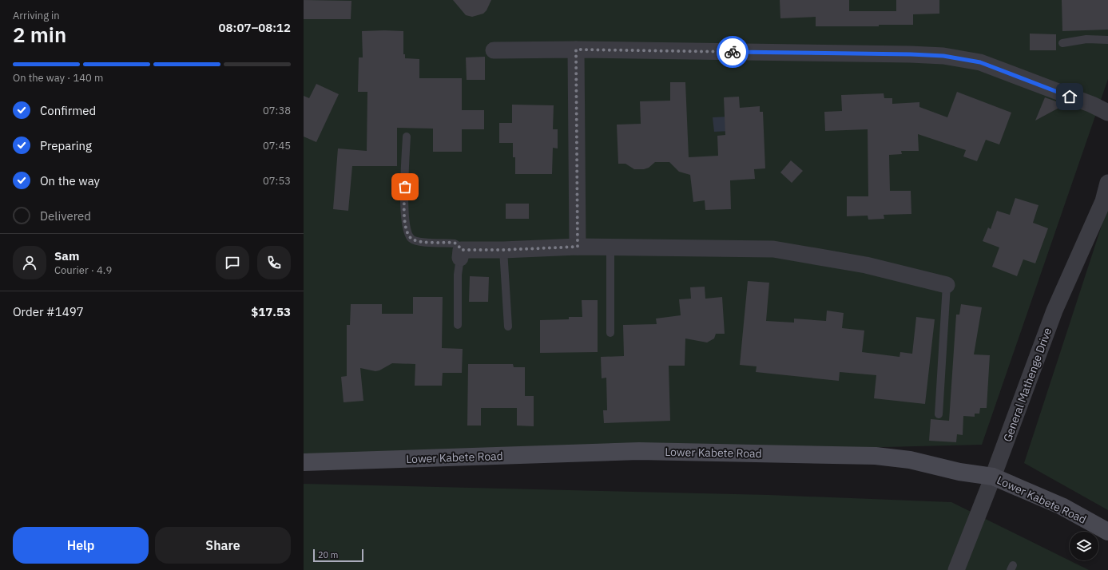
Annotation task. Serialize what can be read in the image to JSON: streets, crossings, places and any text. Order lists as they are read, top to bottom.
{
  "streets": {
    "main road": ["Lower Kabete Road"],
    "street": ["General Mathenge Drive"]
  },
  "crossings": [
    ["General Mathenge Drive", "Lower Kabete Road"]
  ],
  "scale_bar": "20 m",
  "page": {
    "heading": ["2 min", "Arriving in", "08:07–08:12"],
    "panel": [
      "Sam",
      "Courier · 4.9",
      "Order #1497",
      "$17.53"
    ],
    "bar": "On the way · 140 m",
    "list": [
      ["Confirmed", "07:38"],
      ["Preparing", "07:45"],
      ["On the way", "07:53"],
      "Delivered"
    ],
    "buttons": ["Help", "Share"],
    "scale": "20 m"
  }
}
